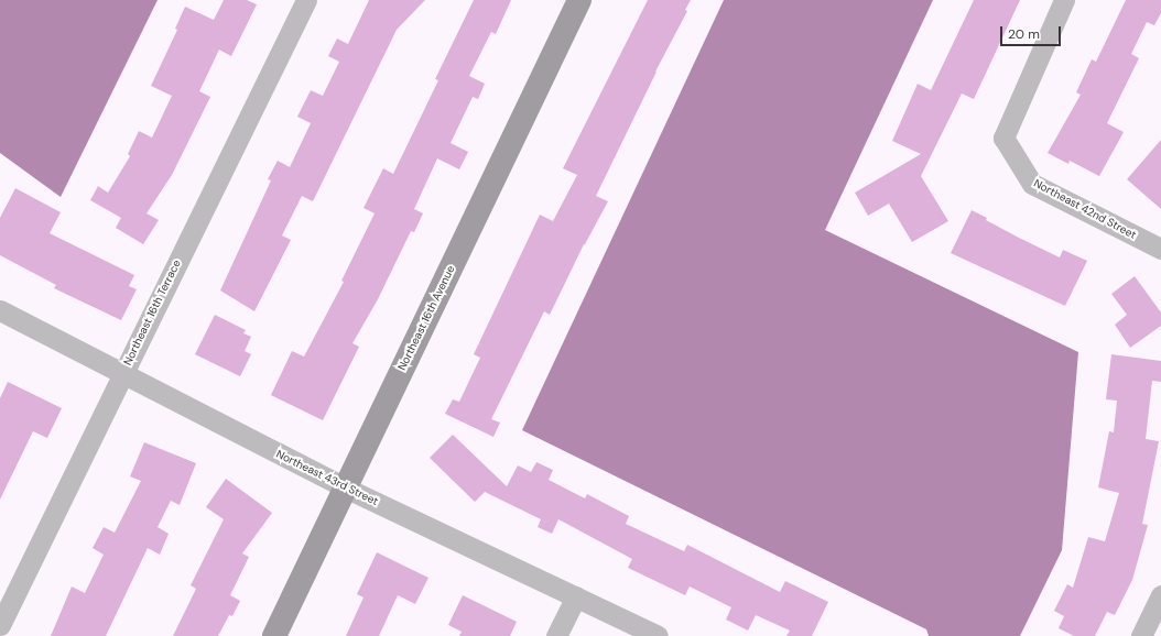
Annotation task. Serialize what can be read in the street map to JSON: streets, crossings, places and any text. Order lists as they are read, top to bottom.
{
  "streets": {
    "street": [
      "Northeast 42nd Street",
      "Northeast 16th Terrace",
      "Northeast 16th Avenue",
      "Northeast 43rd Street"
    ]
  },
  "crossings": [
    ["Northeast 16th Terrace", "Northeast 43rd Street"],
    ["Northeast 16th Avenue", "Northeast 43rd Street"]
  ],
  "scale_bar": "20 m"
}
